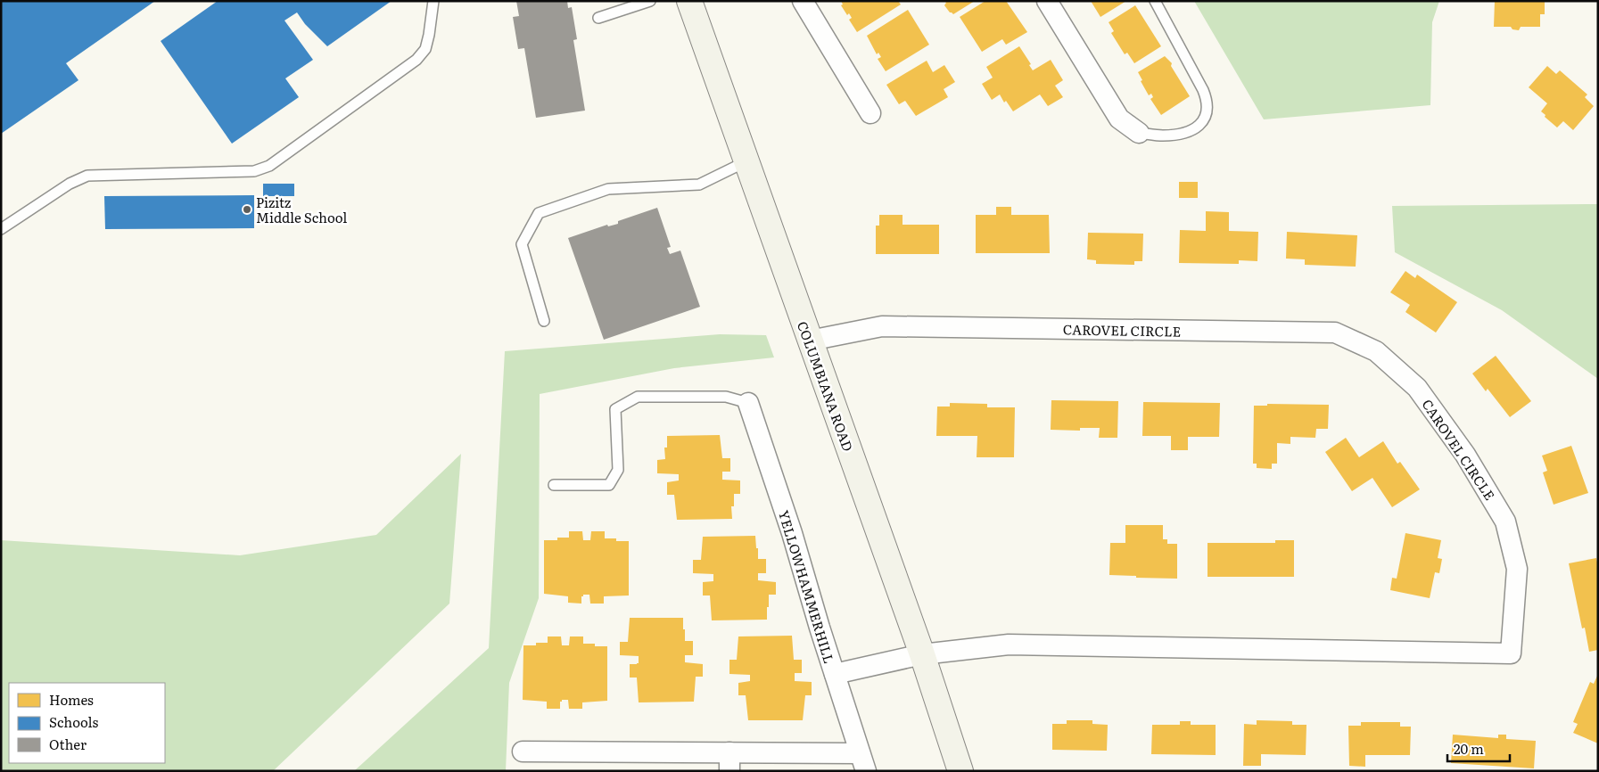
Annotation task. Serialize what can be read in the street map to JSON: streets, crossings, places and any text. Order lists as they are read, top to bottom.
{
  "streets": {
    "main road": ["COLUMBIANA ROAD"],
    "street": ["CAROVEL CIRCLE", "YELLOWHAMMERHILL"]
  },
  "crossings": [
    ["CAROVEL CIRCLE", "COLUMBIANA ROAD"]
  ],
  "places": ["Pizitz Middle School"],
  "legend": ["Homes", "Schools", "Other"],
  "scale_bar": "20 m"
}
